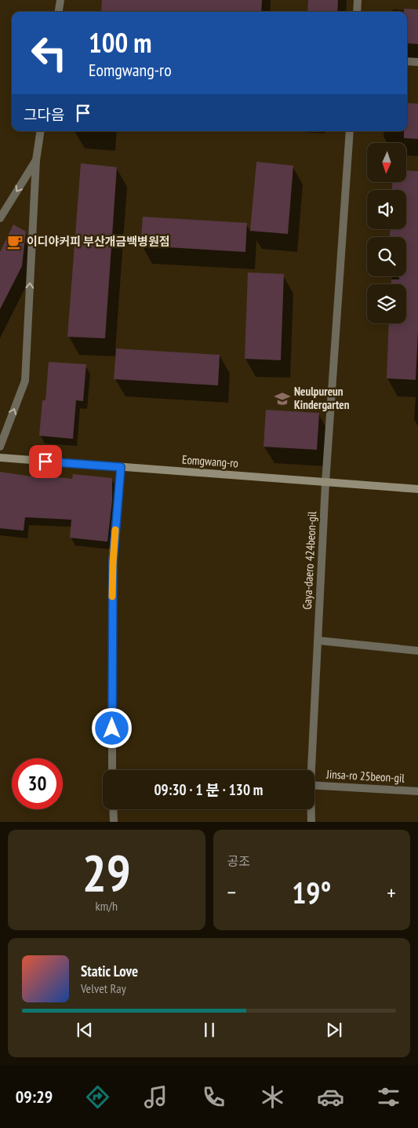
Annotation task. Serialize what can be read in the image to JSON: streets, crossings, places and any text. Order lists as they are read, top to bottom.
{
  "streets": {
    "main road": ["Eomgwang-ro"],
    "street": ["Gaya-daero 424beon-gil", "Jinsa-ro 25beon-gil"]
  },
  "crossings": [
    ["Eomgwang-ro", "Gaya-daero 424beon-gil"]
  ],
  "places": {
    "cafe": ["이디야커피 부산개금백병원점"],
    "school or university": ["Neulpureun Kindergarten"]
  },
  "north": "bottom",
  "page": {
    "turn": ["100 m", "Eomgwang-ro"],
    "then": "그다음",
    "limit": "30",
    "trip": "09:30 · 1 분 · 130 m",
    "tile": [
      ["29", "km/h"],
      "공조"
    ],
    "heat": ["−", "19°", "+"],
    "song": ["Static Love", "Velvet Ray"],
    "tabs": "09:29"
  }
}
